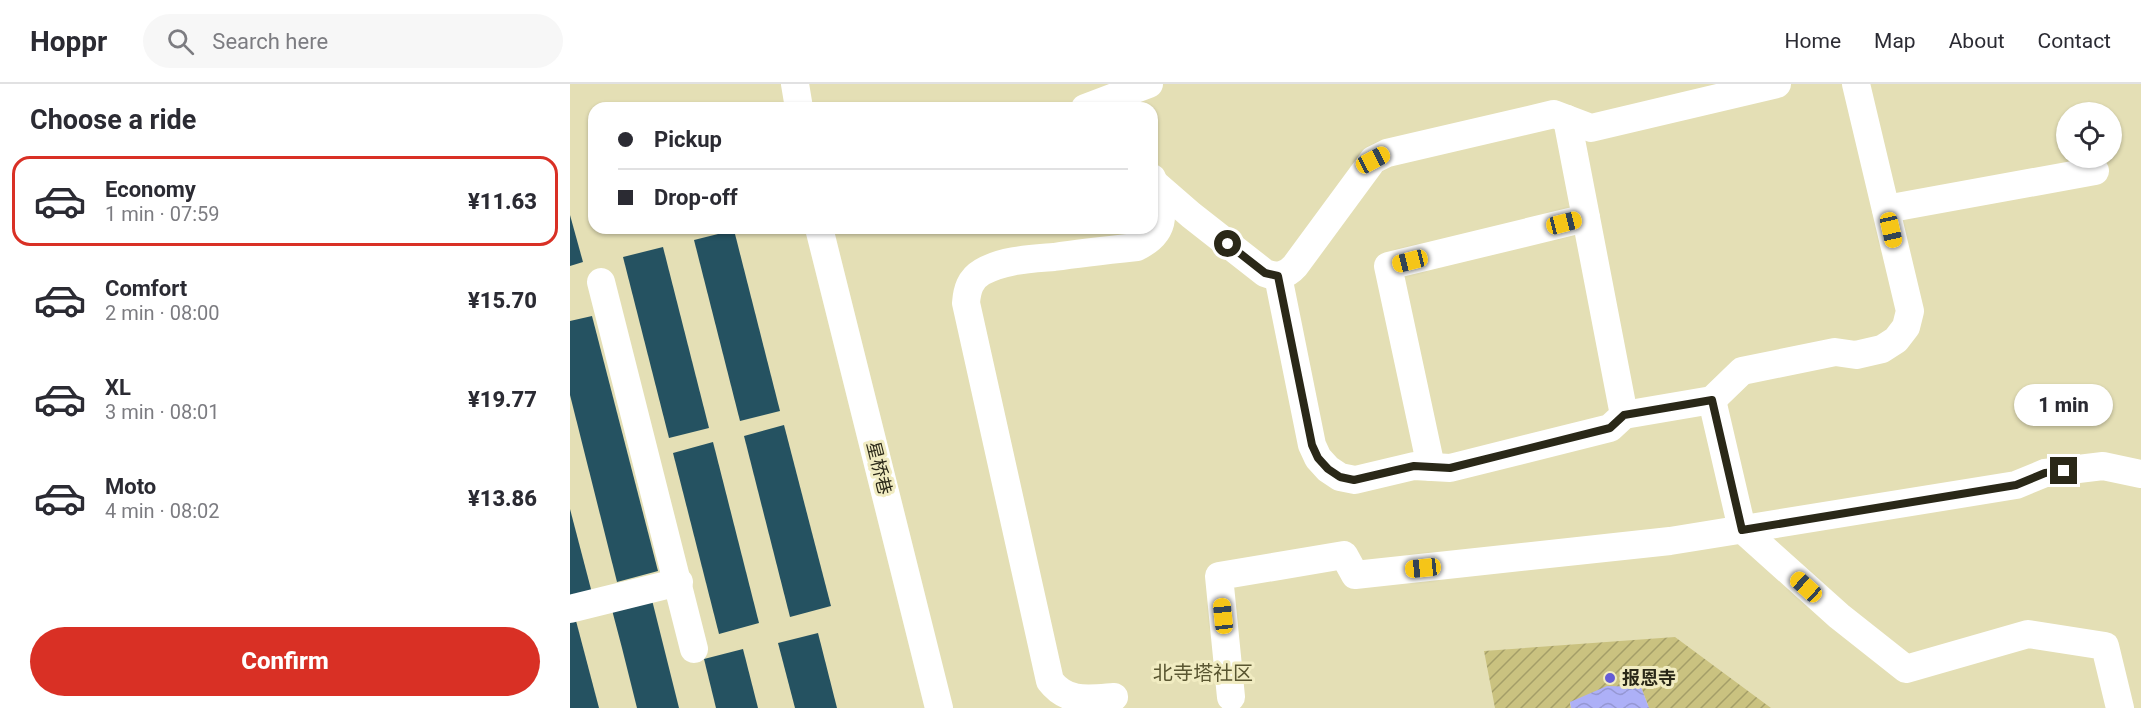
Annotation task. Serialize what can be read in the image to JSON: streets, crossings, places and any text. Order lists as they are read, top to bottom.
{
  "streets": {
    "street": ["星桥巷"]
  },
  "districts": ["北寺塔社区"],
  "places": ["报恩寺"],
  "page": {
    "header": "Hoppr",
    "search": "Search here",
    "nav": [
      "Home",
      "Map",
      "About",
      "Contact"
    ],
    "heading": "Choose a ride",
    "banner": ["Pickup", "Drop-off"],
    "list": [
      {
        "name": "Economy",
        "note": "1 min · 07:59",
        "value": "¥11.63"
      },
      {
        "name": "Comfort",
        "note": "2 min · 08:00",
        "value": "¥15.70"
      },
      {
        "name": "XL",
        "note": "3 min · 08:01",
        "value": "¥19.77"
      },
      {
        "name": "Moto",
        "note": "4 min · 08:02",
        "value": "¥13.86"
      }
    ],
    "bubble": "1 min",
    "buttons": "Confirm"
  }
}
